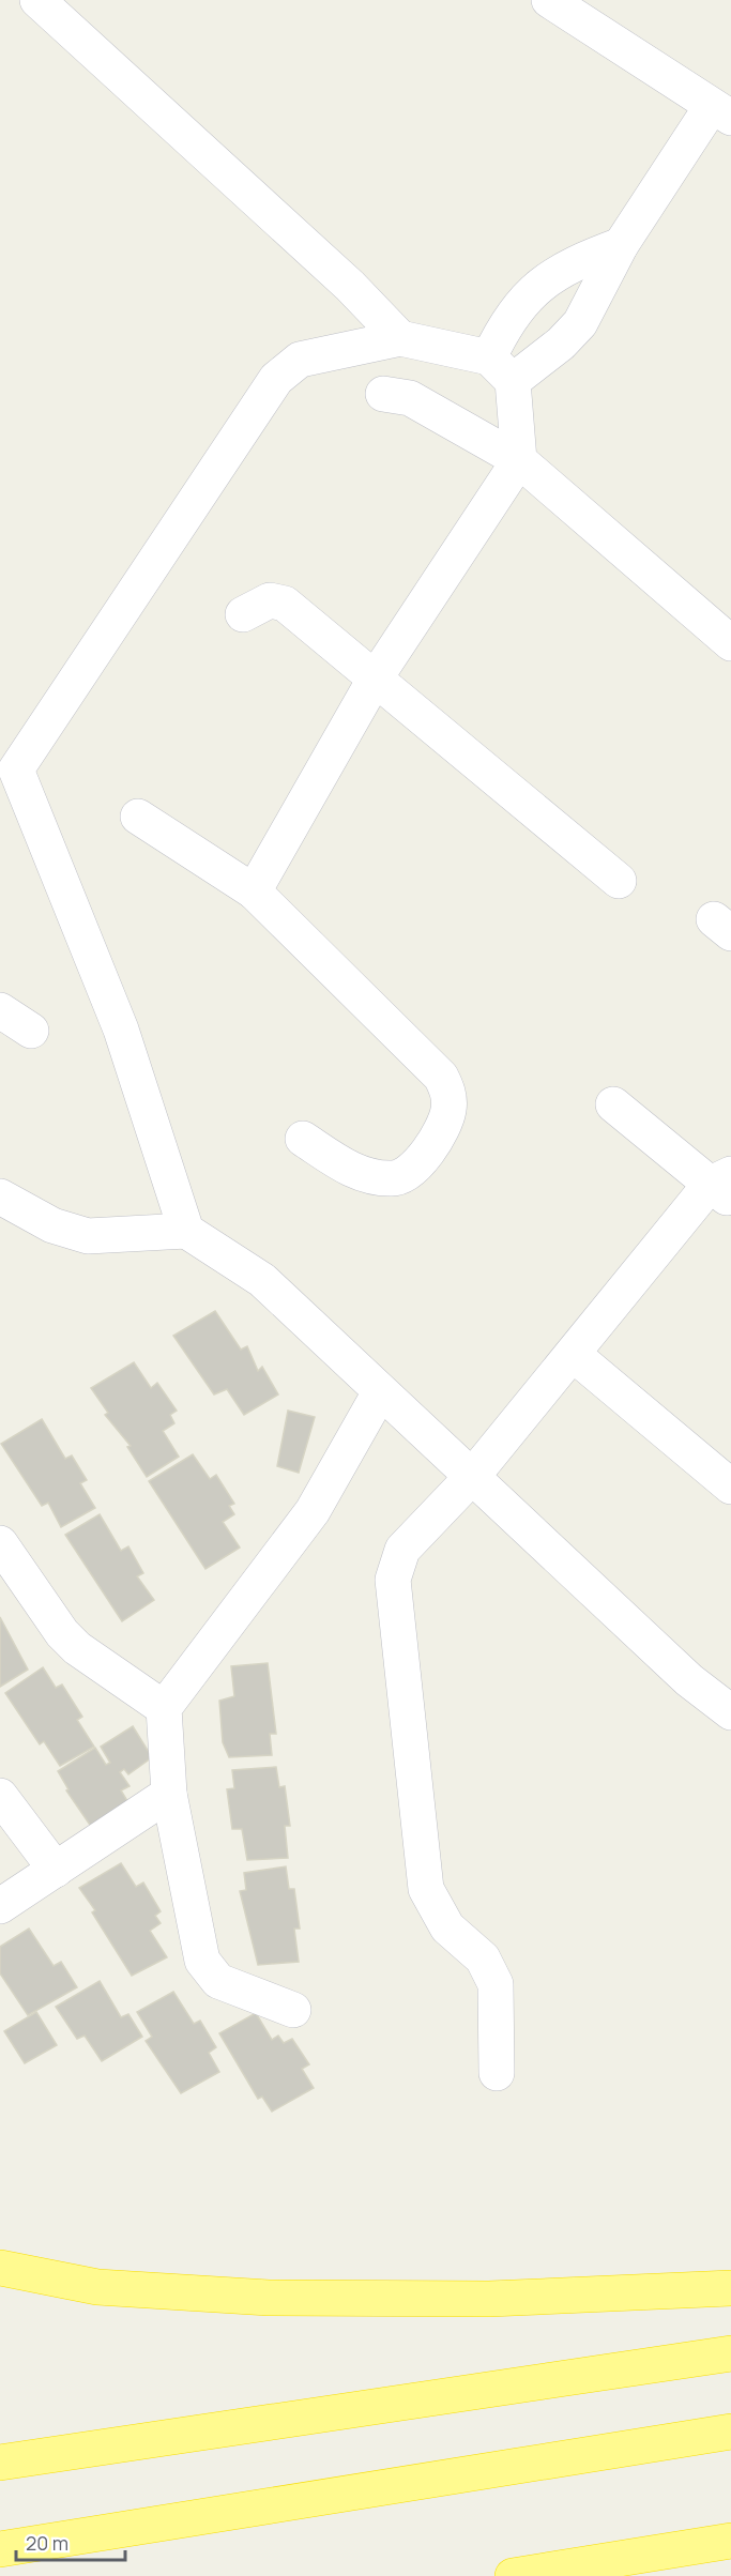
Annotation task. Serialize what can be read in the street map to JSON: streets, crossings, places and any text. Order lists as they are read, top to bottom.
{
  "scale_bar": "20 m"
}
